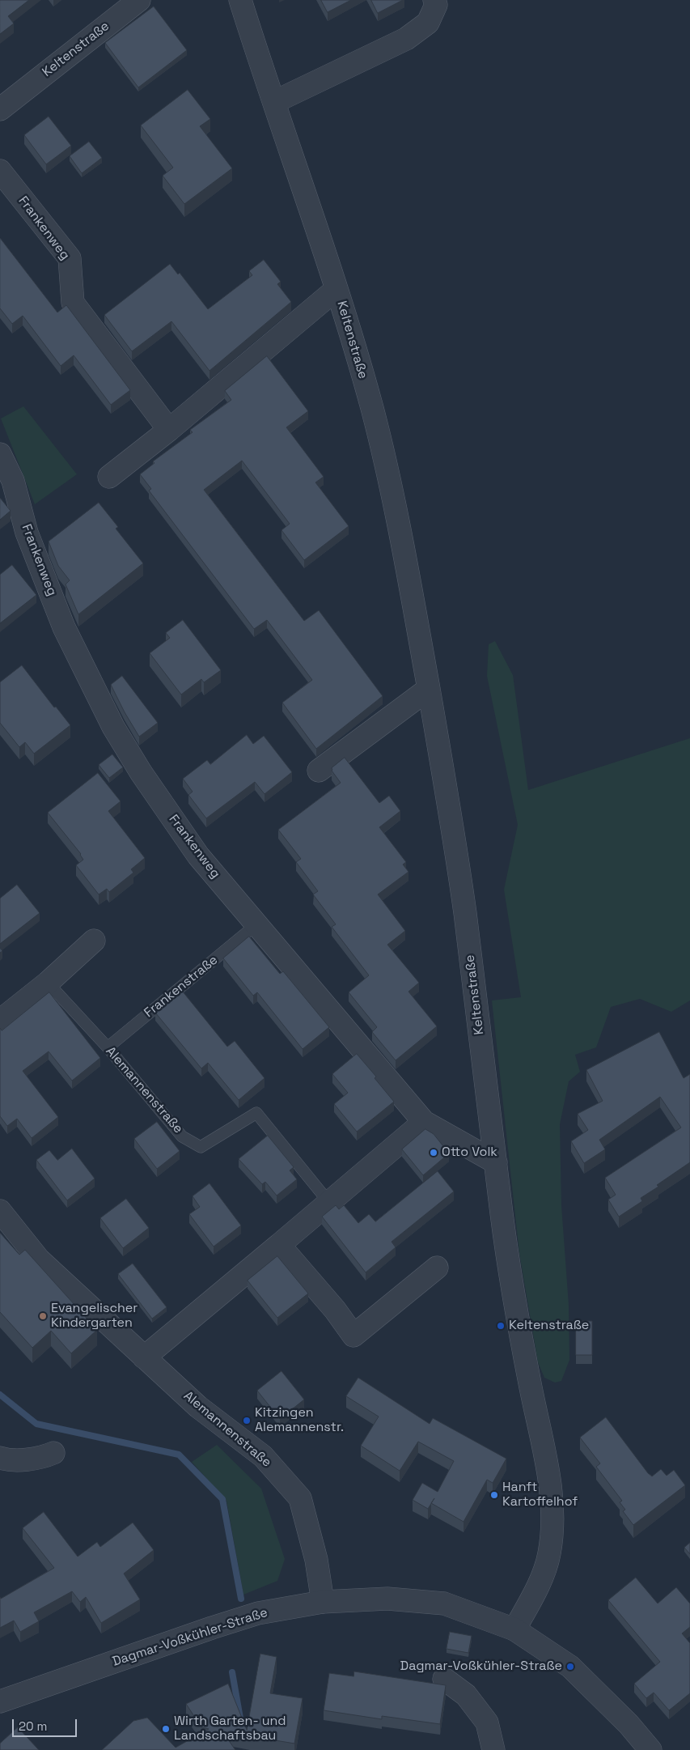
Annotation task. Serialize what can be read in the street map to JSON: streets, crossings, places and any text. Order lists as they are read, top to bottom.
{
  "streets": {
    "street": [
      "Keltenstraße",
      "Frankenweg",
      "Alemannenstraße",
      "Dagmar-Voßkühler-Straße"
    ],
    "lane": ["Frankenstraße"]
  },
  "crossings": [
    ["Keltenstraße", "Frankenweg"],
    ["Keltenstraße", "Dagmar-Voßkühler-Straße"],
    ["Frankenweg", "Frankenstraße"],
    ["Frankenstraße", "Alemannenstraße"],
    ["Alemannenstraße", "Dagmar-Voßkühler-Straße"]
  ],
  "places": [
    "Otto Volk",
    "Evangelischer Kindergarten",
    "Keltenstraße",
    "Kitzingen Alemannenstr.",
    "Hanft Kartoffelhof",
    "Dagmar-Voßkühler-Straße",
    "Wirth Garten- und Landschaftsbau"
  ],
  "scale_bar": "20 m"
}
